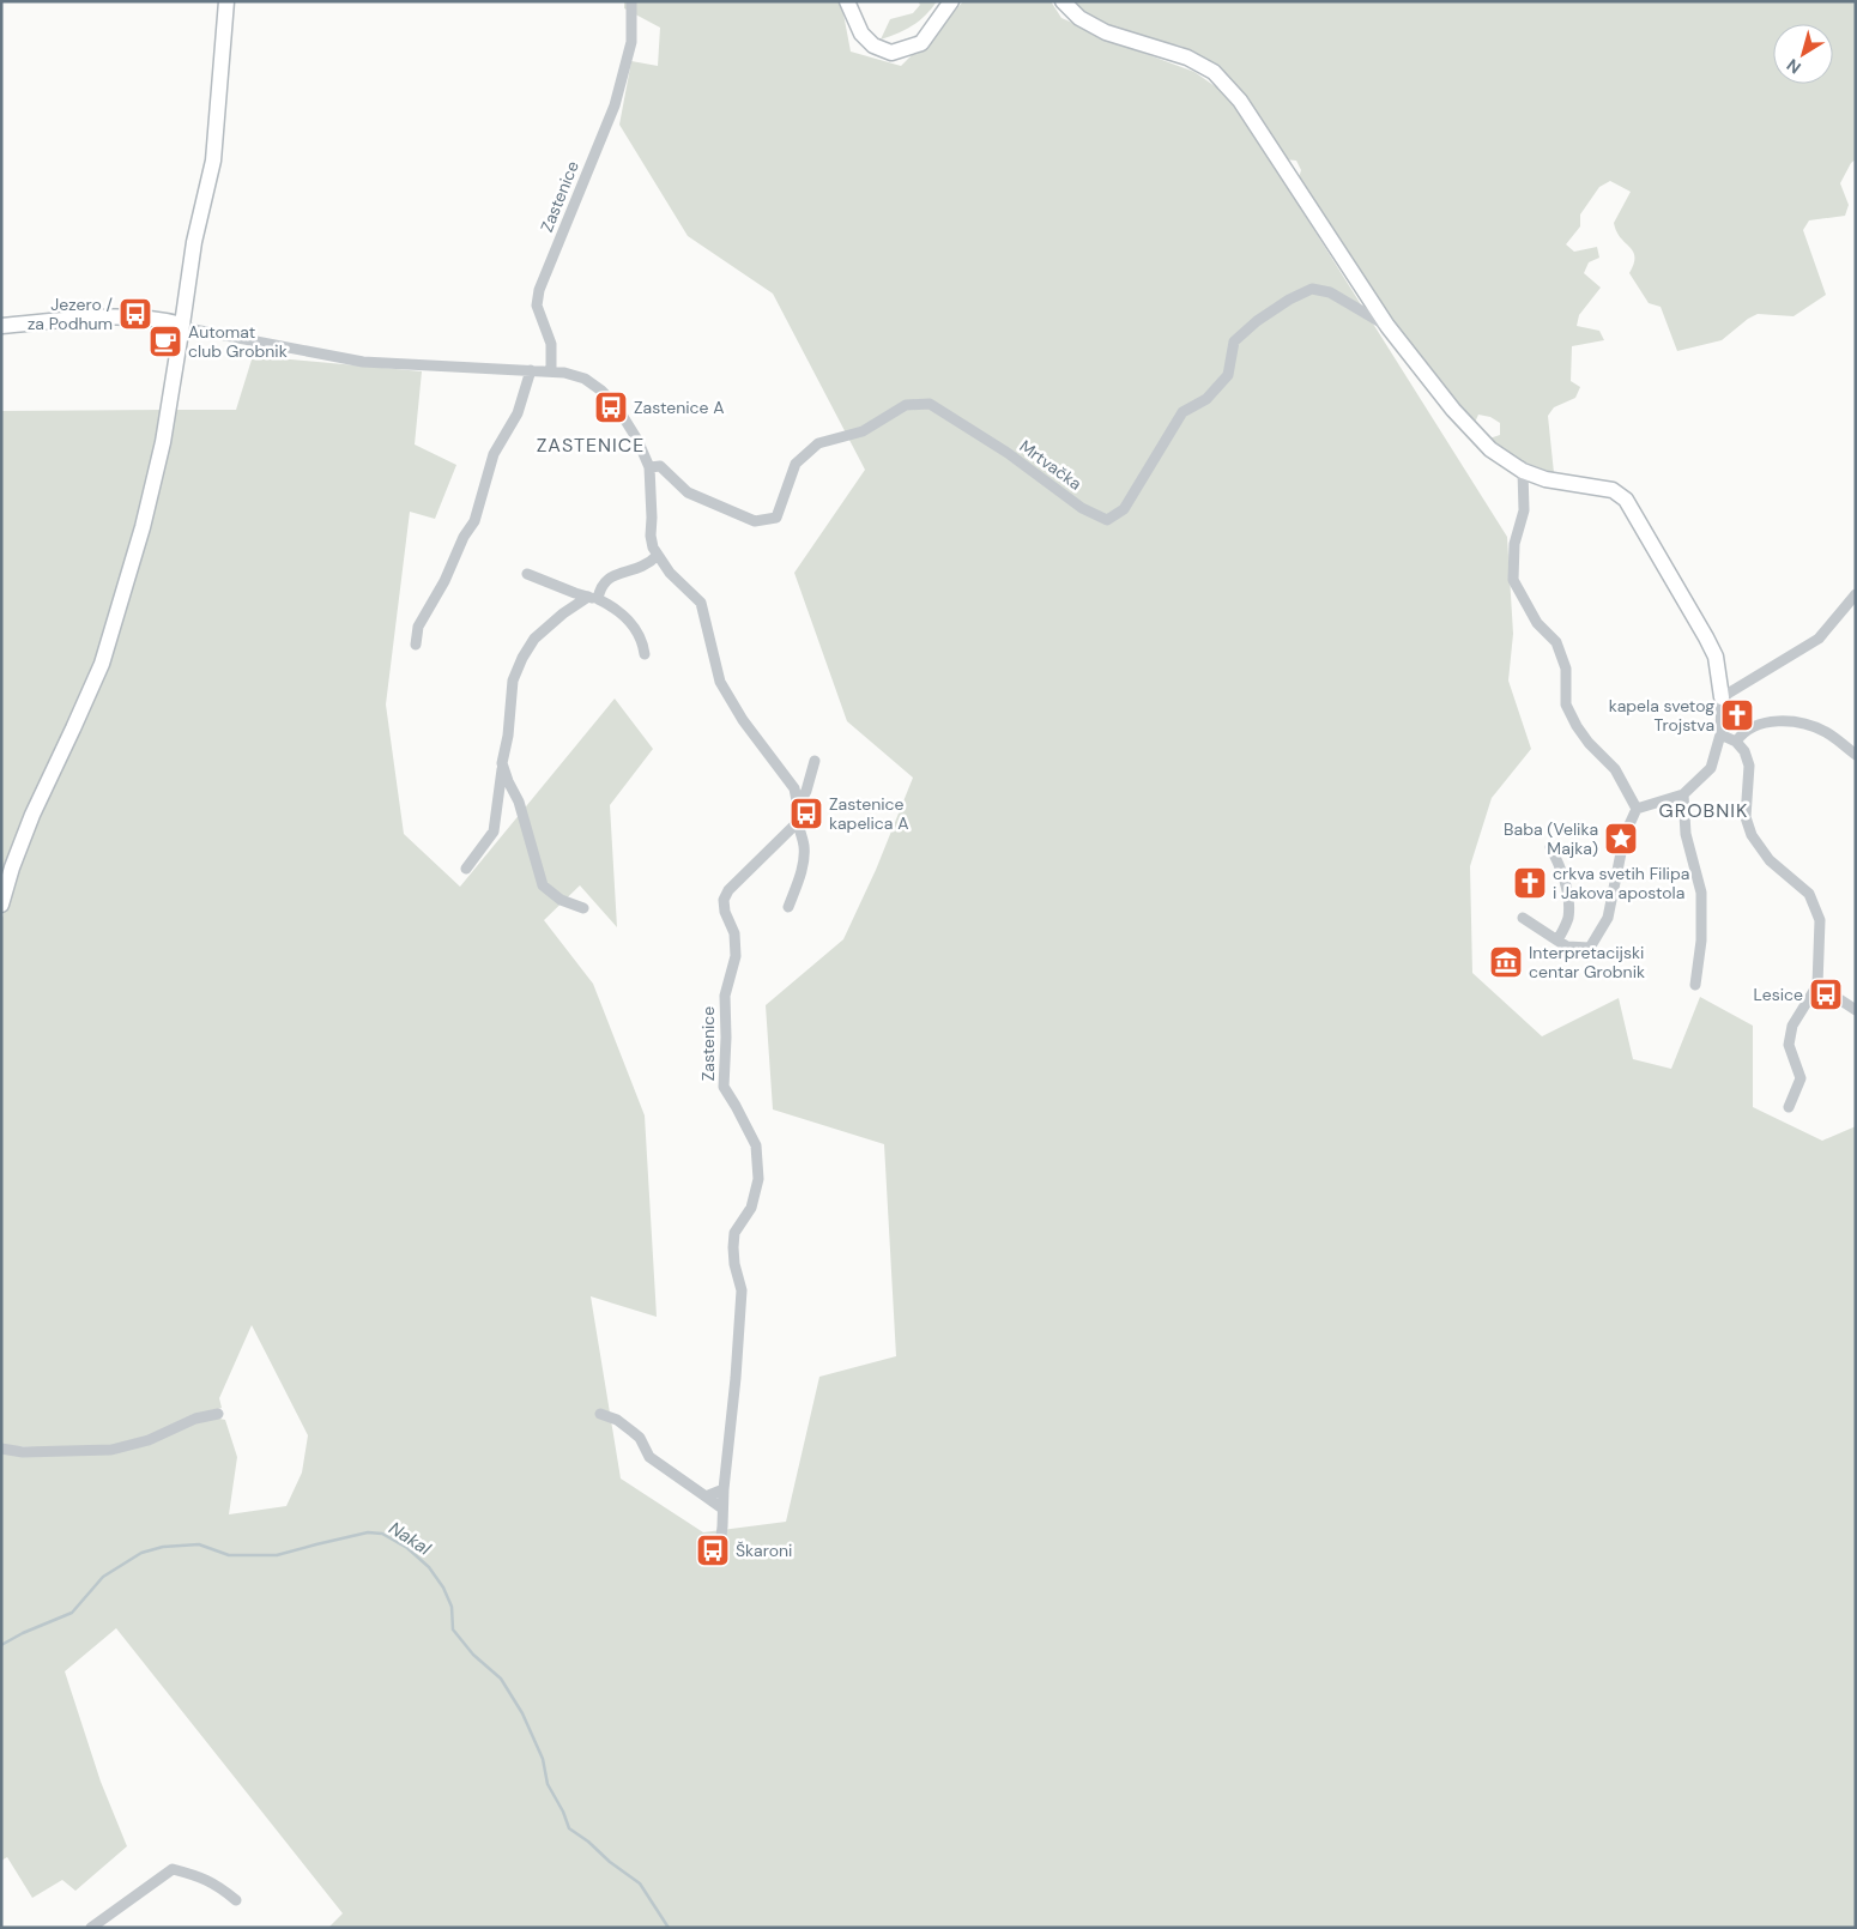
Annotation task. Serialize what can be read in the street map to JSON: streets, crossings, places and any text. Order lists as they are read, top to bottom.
{
  "streets": {
    "street": ["Zastenice", "Mrtvačka"]
  },
  "districts": ["ZASTENICE", "GROBNIK"],
  "water": ["Nakal"],
  "places": {
    "bus stop": [
      "Jezero / za Podhum",
      "Zastenice A",
      "Zastenice kapelica A",
      "Lesice",
      "Škaroni"
    ],
    "cafe": ["Automat club Grobnik"],
    "church": ["kapela svetog Trojstva", "crkva svetih Filipa i Jakova apostola"],
    "place": ["Baba (Velika Majka)"],
    "museum": ["Interpretacijski centar Grobnik"]
  },
  "north": "bottom left"
}
